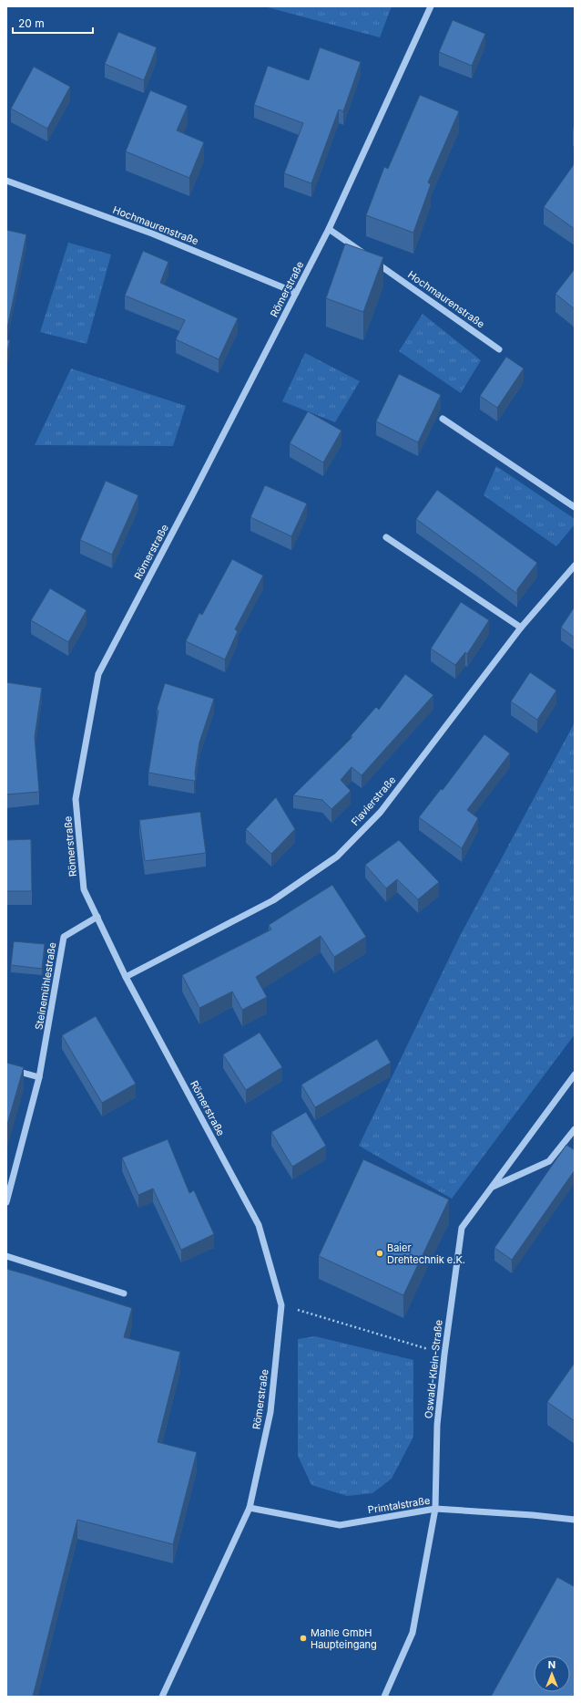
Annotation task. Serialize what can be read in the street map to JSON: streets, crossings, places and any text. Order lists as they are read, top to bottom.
{
  "streets": {
    "street": [
      "Hochmaurenstraße",
      "Römerstraße",
      "Flavierstraße",
      "Steinemühlestraße",
      "Oswald-Klein-Straße",
      "Primtalstraße"
    ]
  },
  "crossings": [
    ["Hochmaurenstraße", "Römerstraße"],
    ["Römerstraße", "Flavierstraße"],
    ["Römerstraße", "Steinemühlestraße"],
    ["Römerstraße", "Primtalstraße"],
    ["Oswald-Klein-Straße", "Primtalstraße"]
  ],
  "places": ["Baier Drehtechnik e.K.", "Mahle GmbH Haupteingang"],
  "scale_bar": "20 m",
  "north": "top"
}
